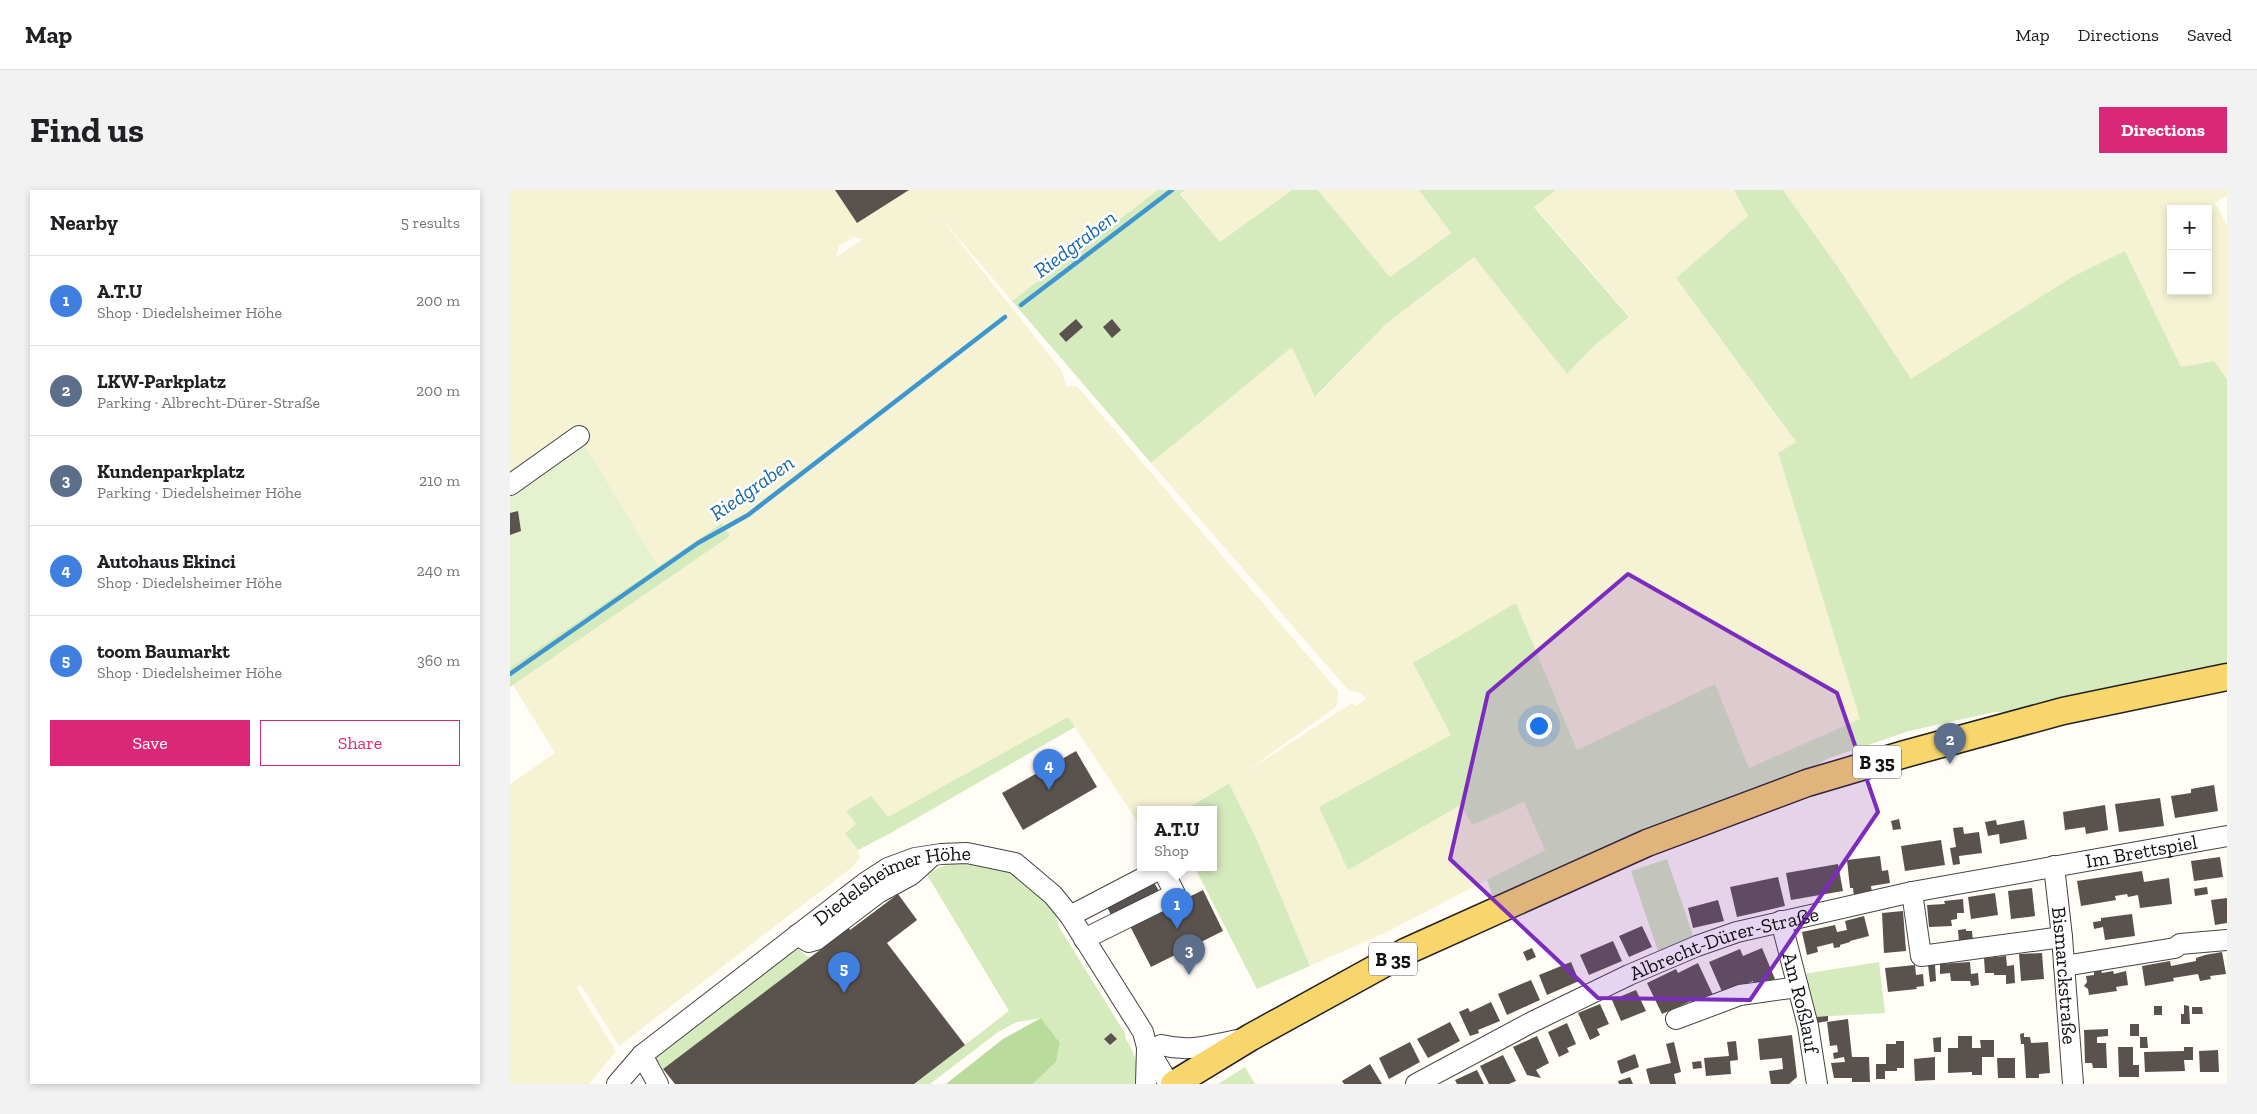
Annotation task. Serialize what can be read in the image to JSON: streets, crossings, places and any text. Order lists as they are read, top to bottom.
{
  "streets": {
    "main road": ["B 35"],
    "street": [
      "Im Brettspiel",
      "Diedelsheimer Höhe",
      "Albrecht-Dürer-Straße",
      "Bismarckstraße",
      "Am Roßlauf"
    ]
  },
  "crossings": [
    ["B 35", "Diedelsheimer Höhe"],
    ["Im Brettspiel", "Albrecht-Dürer-Straße"],
    ["Im Brettspiel", "Bismarckstraße"],
    ["Albrecht-Dürer-Straße", "Bismarckstraße"],
    ["Albrecht-Dürer-Straße", "Am Roßlauf"]
  ],
  "water": ["Riedgraben"],
  "page": {
    "header": "Map",
    "nav": ["Map", "Directions", "Saved"],
    "buttons": [
      "Directions",
      ["Save", "Share"]
    ],
    "title": "Find us",
    "heading": ["Nearby", "5 results"],
    "map_buttons": ["+", "−"],
    "list": [
      {
        "mark": "1",
        "name": "A.T.U",
        "note": "Shop · Diedelsheimer Höhe",
        "value": "200 m"
      },
      {
        "mark": "2",
        "name": "LKW-Parkplatz",
        "note": "Parking · Albrecht-Dürer-Straße",
        "value": "200 m"
      },
      {
        "mark": "3",
        "name": "Kundenparkplatz",
        "note": "Parking · Diedelsheimer Höhe",
        "value": "210 m"
      },
      {
        "mark": "4",
        "name": "Autohaus Ekinci",
        "note": "Shop · Diedelsheimer Höhe",
        "value": "240 m"
      },
      {
        "mark": "5",
        "name": "toom Baumarkt",
        "note": "Shop · Diedelsheimer Höhe",
        "value": "360 m"
      }
    ],
    "pins": [
      "2",
      "4",
      "1",
      "3",
      "5"
    ],
    "popup": ["A.T.U", "Shop"]
  }
}
